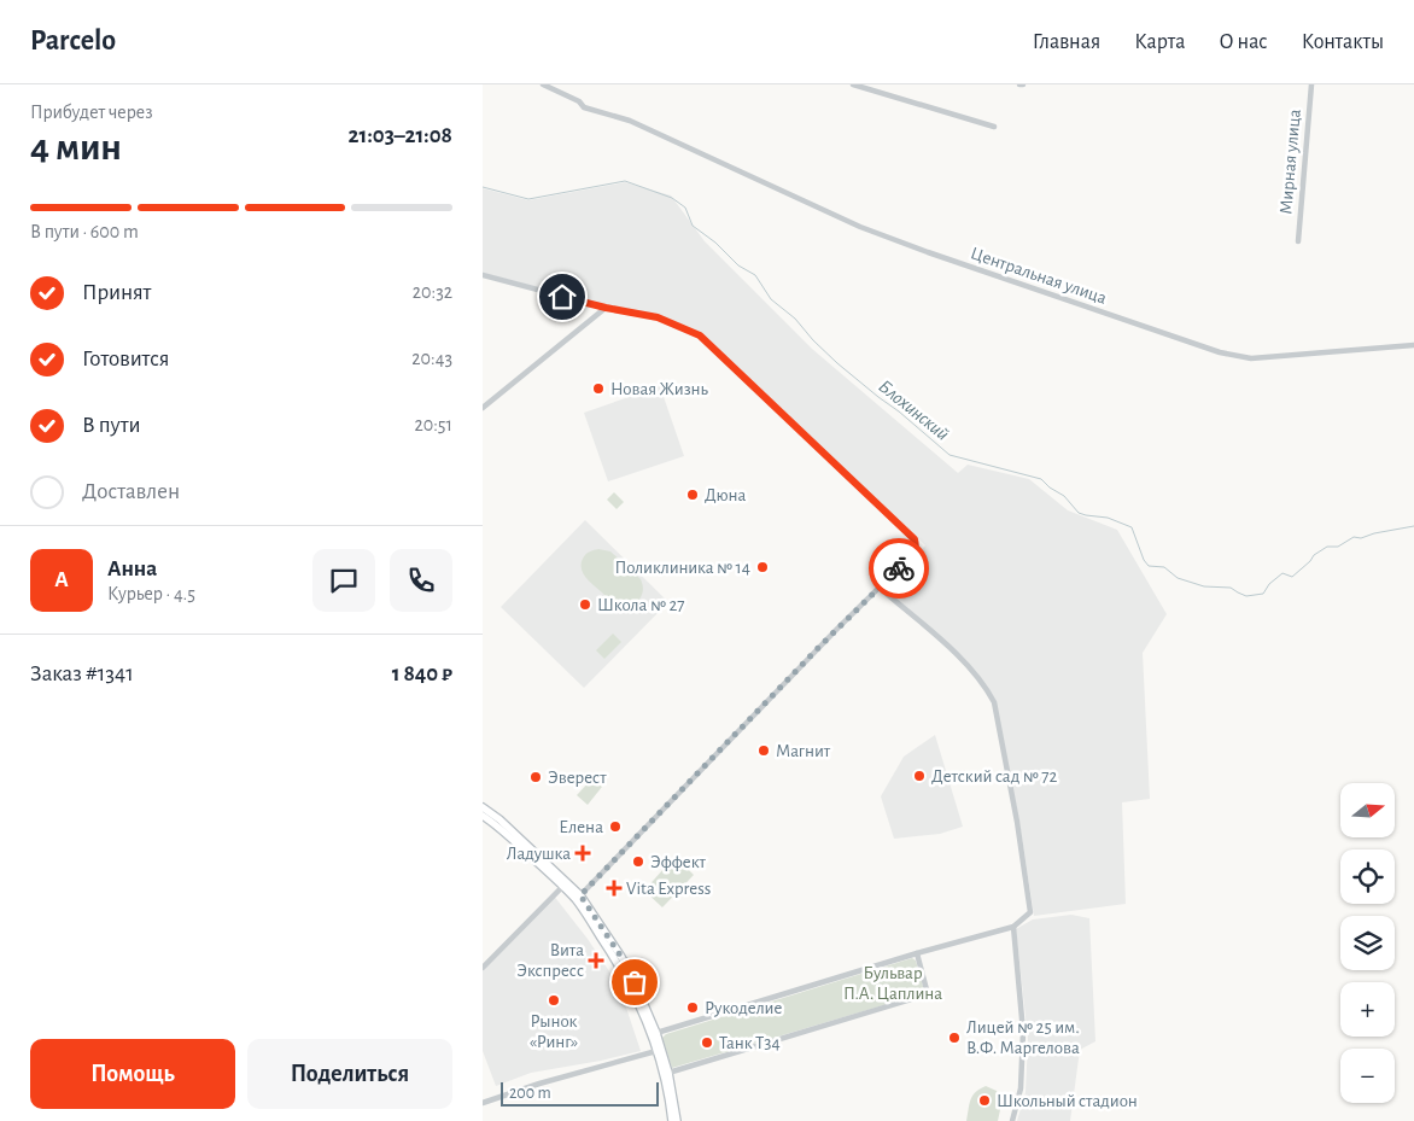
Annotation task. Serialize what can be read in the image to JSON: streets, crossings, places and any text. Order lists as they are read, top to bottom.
{
  "streets": {
    "street": ["Мирная улица", "Центральная улица"]
  },
  "water": ["Блохинский"],
  "parks": ["Бульвар П.А. Цаплина"],
  "places": {
    "other": [
      "Новая Жизнь",
      "Дюна",
      "Поликлиника № 14",
      "Школа № 27",
      "Магнит",
      "Детский сад № 72",
      "Эверест",
      "Елена",
      "Эффект",
      "Рынок «Ринг»",
      "Рукоделие",
      "Лицей № 25 им. В.Ф. Маргелова",
      "Танк T34",
      "Школьный стадион"
    ],
    "health": ["Ладушка", "Vita Express", "Вита Экспресс"]
  },
  "scale_bar": "200 m",
  "north": "right",
  "page": {
    "header": "Parcelo",
    "nav": [
      "Главная",
      "Карта",
      "О нас",
      "Контакты"
    ],
    "heading": ["4 мин", "Прибудет через", "21:03–21:08"],
    "panel": [
      "Анна",
      "Курьер · 4.5",
      "Заказ #1341",
      "1 840 ₽"
    ],
    "bar": "В пути · 600 m",
    "list": [
      ["Принят", "20:32"],
      ["Готовится", "20:43"],
      ["В пути", "20:51"],
      "Доставлен"
    ],
    "round": "А",
    "map_buttons": ["+", "−"],
    "buttons": ["Помощь", "Поделиться"],
    "scale": "200 m"
  }
}
